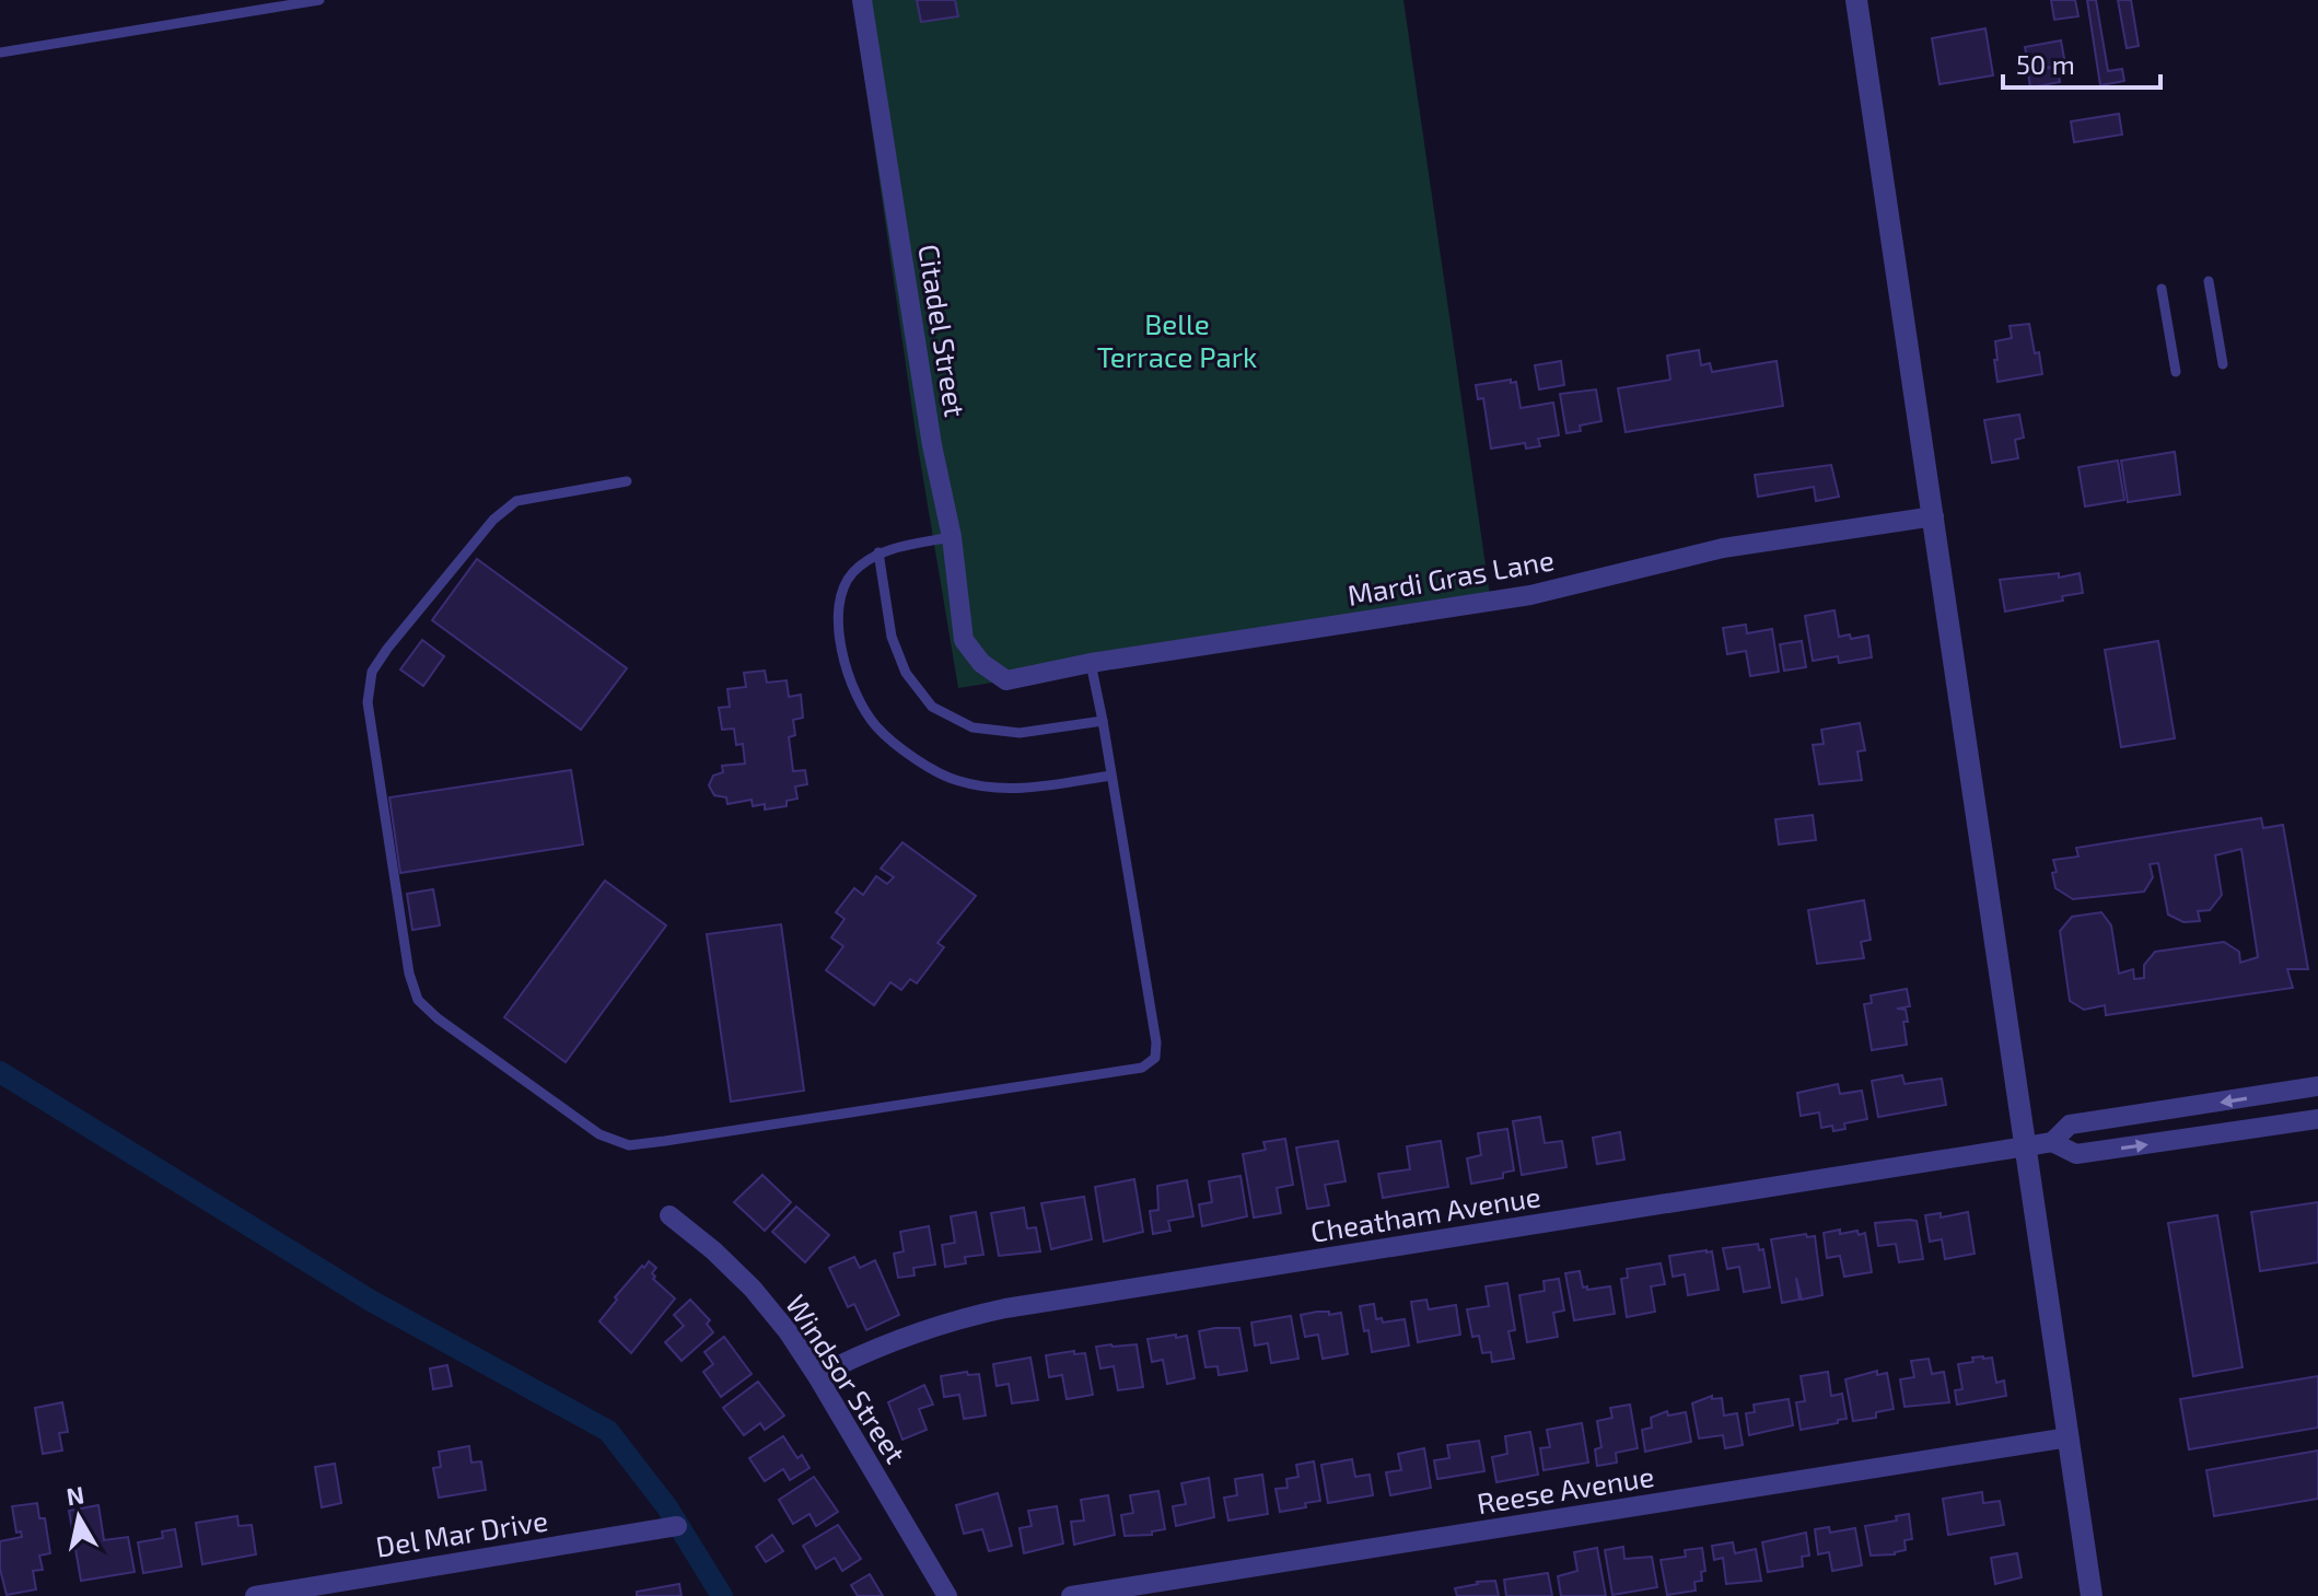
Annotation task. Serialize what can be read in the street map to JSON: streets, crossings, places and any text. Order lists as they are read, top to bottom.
{
  "streets": {
    "street": [
      "Citadel Street",
      "Mardi Gras Lane",
      "Cheatham Avenue",
      "Windsor Street",
      "Reese Avenue",
      "Del Mar Drive"
    ]
  },
  "crossings": [
    ["Citadel Street", "Mardi Gras Lane"],
    ["Cheatham Avenue", "Windsor Street"]
  ],
  "parks": ["Belle Terrace Park"],
  "scale_bar": "50 m",
  "north": "top"
}
